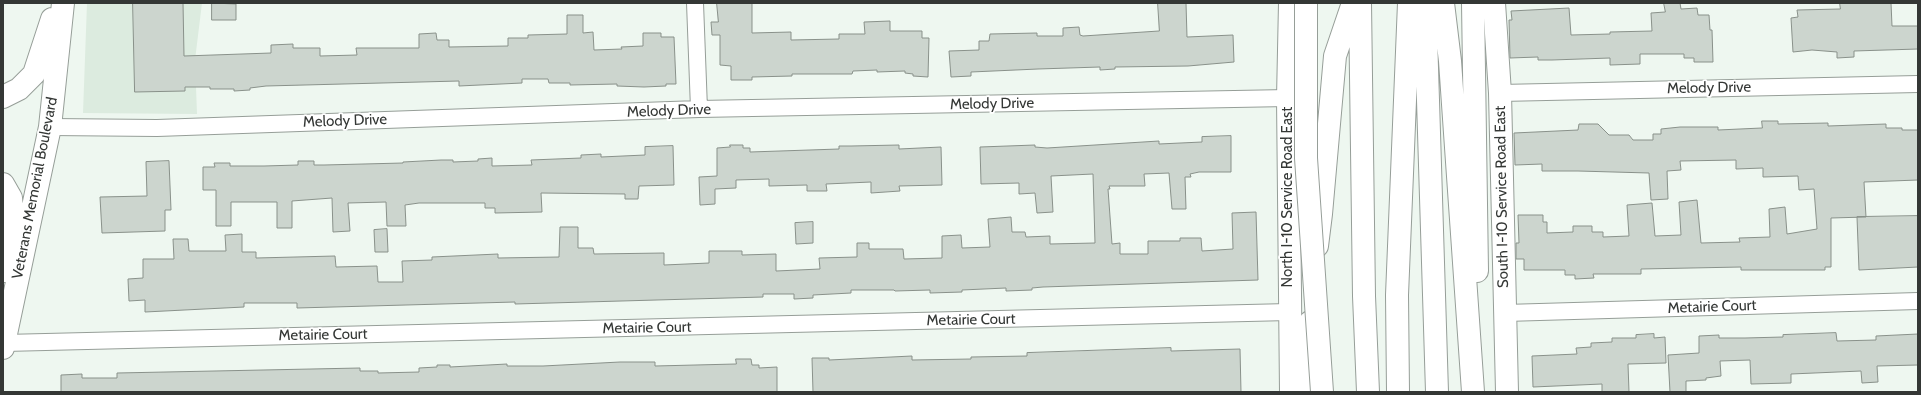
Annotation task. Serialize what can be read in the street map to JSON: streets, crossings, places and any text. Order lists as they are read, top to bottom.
{
  "streets": {
    "main road": ["Veterans Memorial Boulevard", "North I-10 Service Road East", "South I-10 Service Road East"],
    "street": ["Melody Drive", "Metairie Court"]
  },
  "crossings": [
    ["Melody Drive", "Veterans Memorial Boulevard"],
    ["Melody Drive", "North I-10 Service Road East"],
    ["Melody Drive", "South I-10 Service Road East"],
    ["Veterans Memorial Boulevard", "Metairie Court"],
    ["North I-10 Service Road East", "Metairie Court"],
    ["South I-10 Service Road East", "Metairie Court"]
  ]
}
